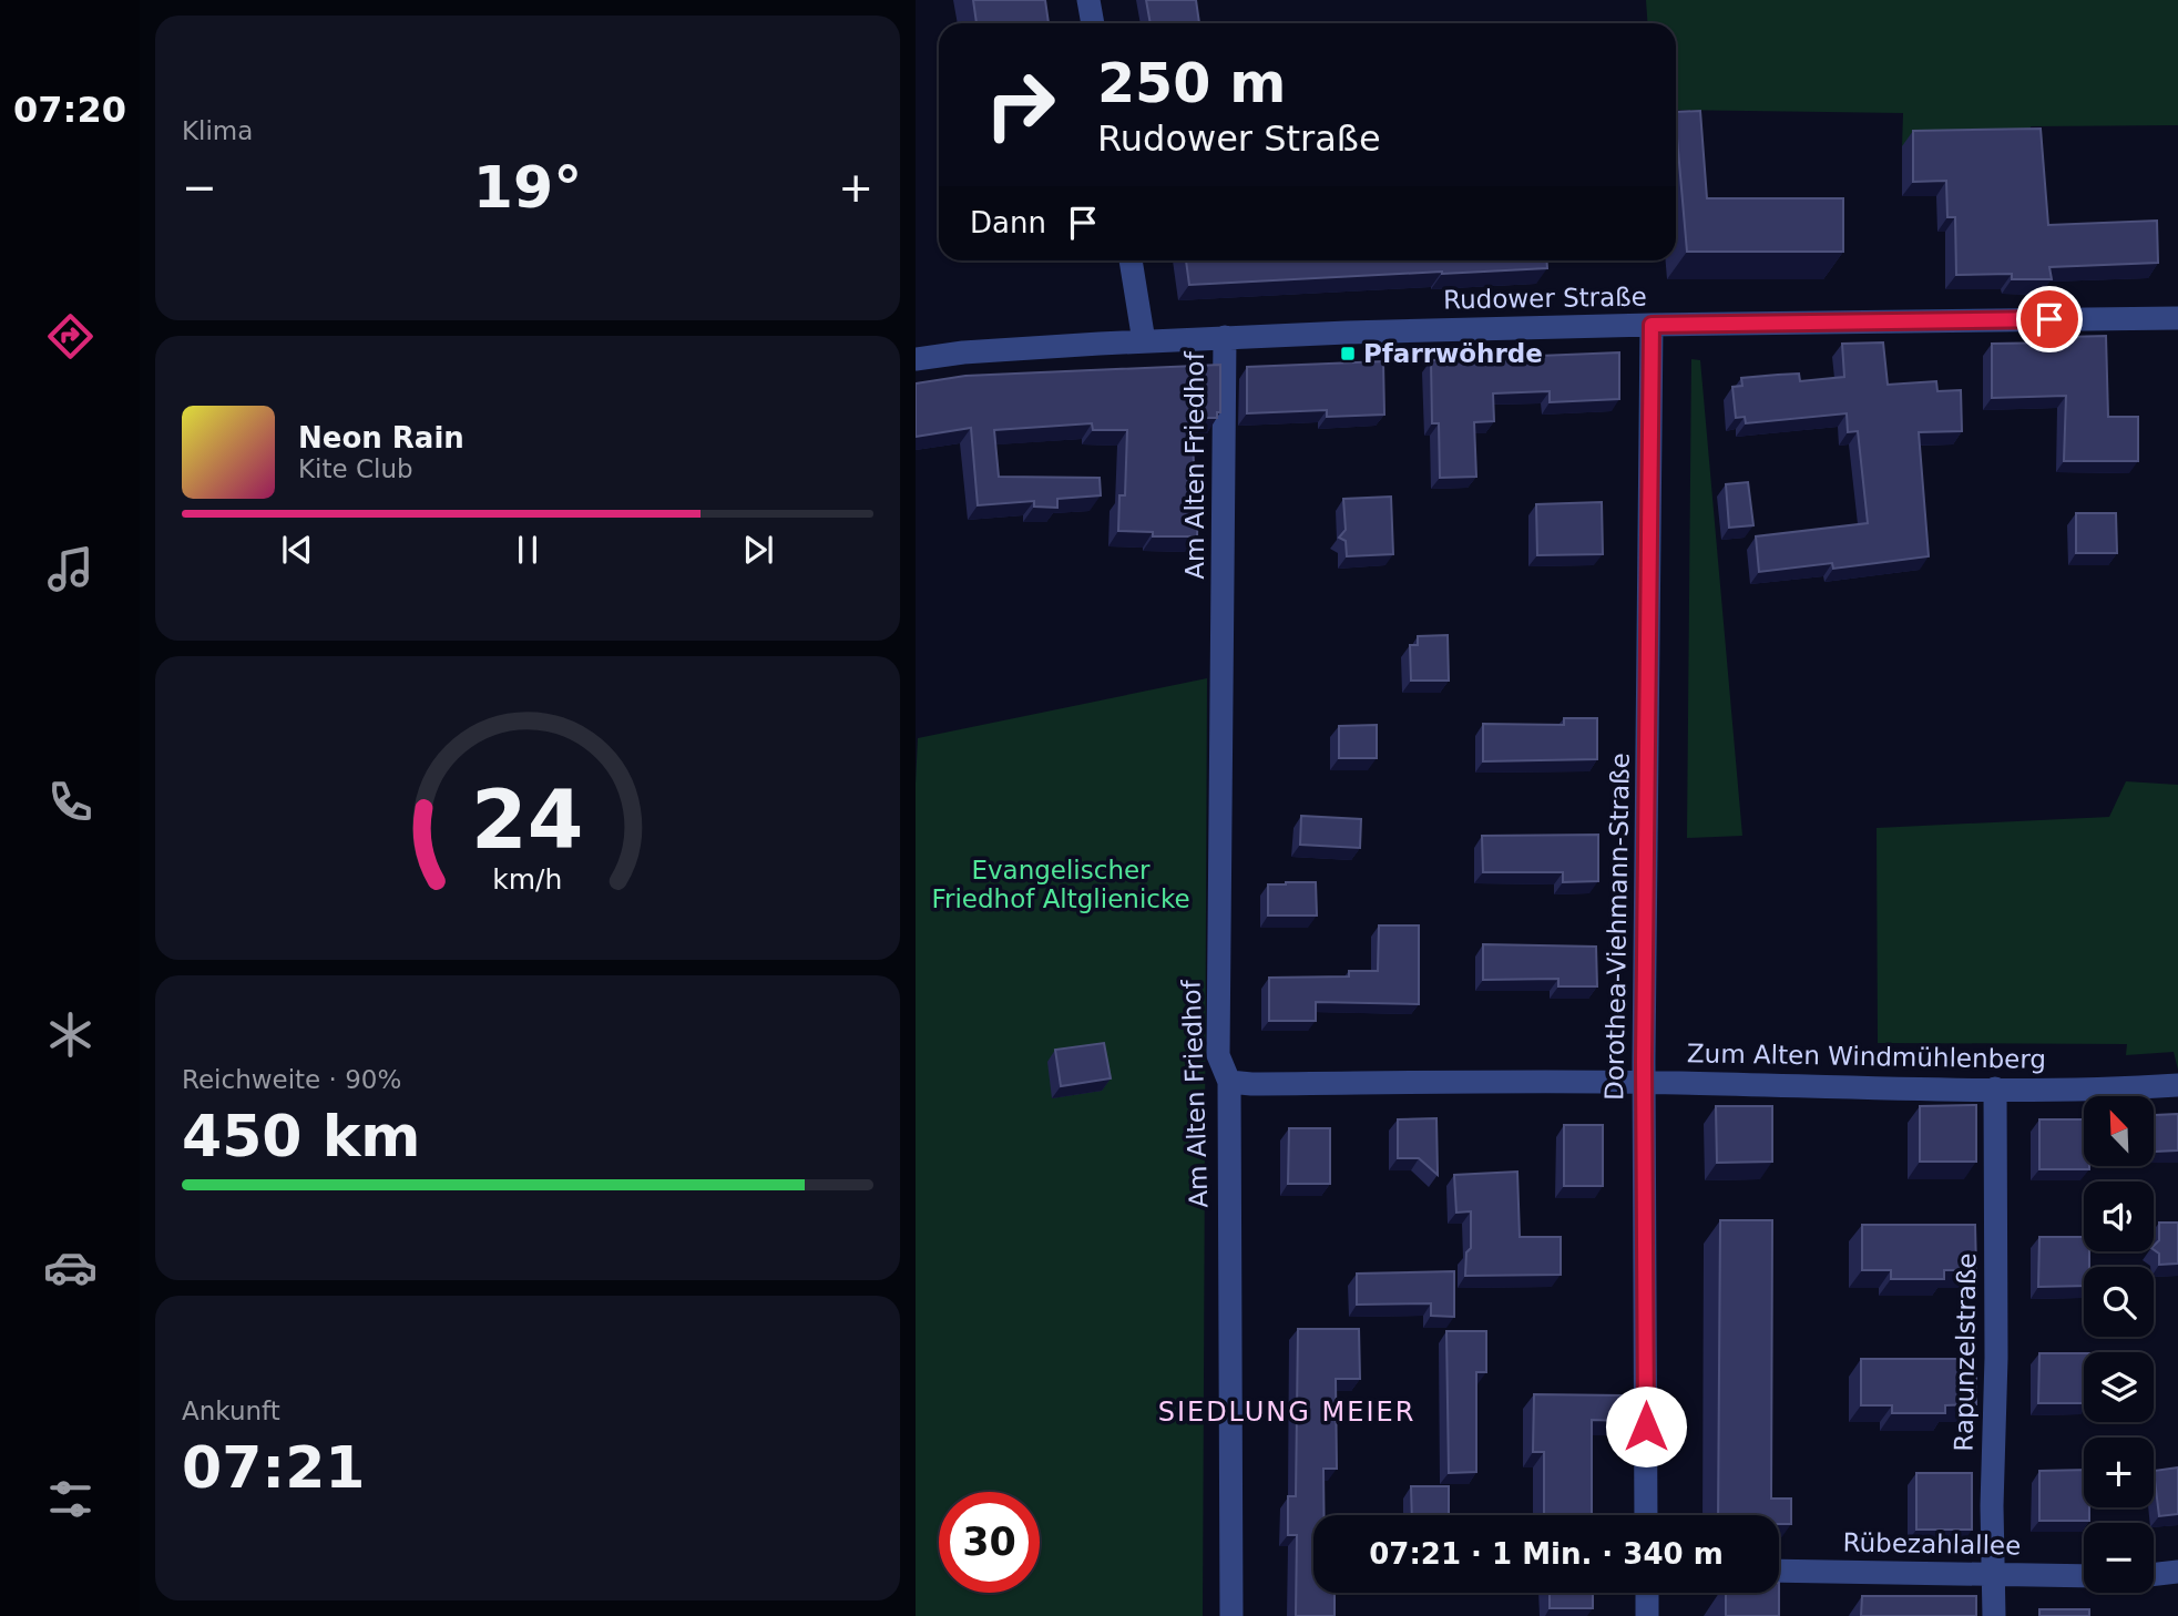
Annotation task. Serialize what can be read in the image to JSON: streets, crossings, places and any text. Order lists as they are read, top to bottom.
{
  "streets": {
    "street": [
      "Rudower Straße",
      "Am Alten Friedhof",
      "Dorothea-Viehmann-Straße",
      "Zum Alten Windmühlenberg",
      "Rapunzelstraße",
      "Rübezahlallee"
    ]
  },
  "crossings": [
    ["Rudower Straße", "Am Alten Friedhof"],
    ["Rudower Straße", "Dorothea-Viehmann-Straße"],
    ["Am Alten Friedhof", "Zum Alten Windmühlenberg"],
    ["Dorothea-Viehmann-Straße", "Zum Alten Windmühlenberg"],
    ["Zum Alten Windmühlenberg", "Rapunzelstraße"],
    ["Rapunzelstraße", "Rübezahlallee"]
  ],
  "districts": ["SIEDLUNG MEIER"],
  "parks": ["Evangelischer Friedhof Altglienicke"],
  "places": {
    "transit": ["Pfarrwöhrde"]
  },
  "north": "top left",
  "page": {
    "tabs": "07:20",
    "tile": [
      "Klima",
      ["Reichweite · 90%", "450 km"],
      ["Ankunft", "07:21"]
    ],
    "turn": ["250 m", "Rudower Straße"],
    "heat": ["−", "19°", "+"],
    "then": "Dann",
    "song": ["Neon Rain", "Kite Club"],
    "map_buttons": ["+", "−"],
    "limit": "30",
    "trip": "07:21 · 1 Min. · 340 m",
    "gauge": ["24", "km/h"]
  }
}
